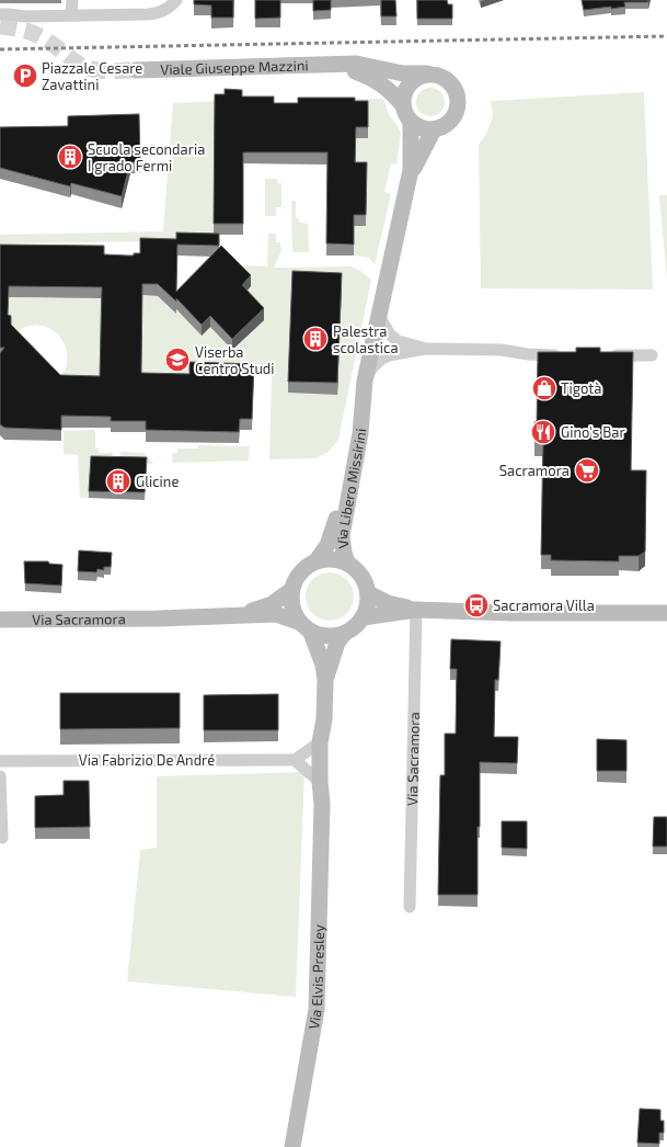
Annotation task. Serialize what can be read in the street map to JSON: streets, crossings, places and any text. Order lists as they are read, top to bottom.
{
  "streets": {
    "street": [
      "Viale Giuseppe Mazzini",
      "Via Libero Missirini",
      "Via Sacramora",
      "Via Fabrizio De André",
      "Via Elvis Presley"
    ]
  },
  "crossings": [
    ["Viale Giuseppe Mazzini", "Via Libero Missirini"],
    ["Via Libero Missirini", "Via Sacramora"],
    ["Via Libero Missirini", "Via Elvis Presley"],
    ["Via Sacramora", "Via Elvis Presley"]
  ],
  "places": {
    "parking": ["Piazzale Cesare Zavattini"],
    "building": ["Scuola secondaria I grado Fermi", "Palestra scolastica", "Glicine"],
    "school or university": ["Viserba Centro Studi"],
    "shop": ["Tigotà"],
    "restaurant": ["Gino's Bar"],
    "supermarket": ["Sacramora"],
    "bus stop": ["Sacramora Villa"]
  }
}
